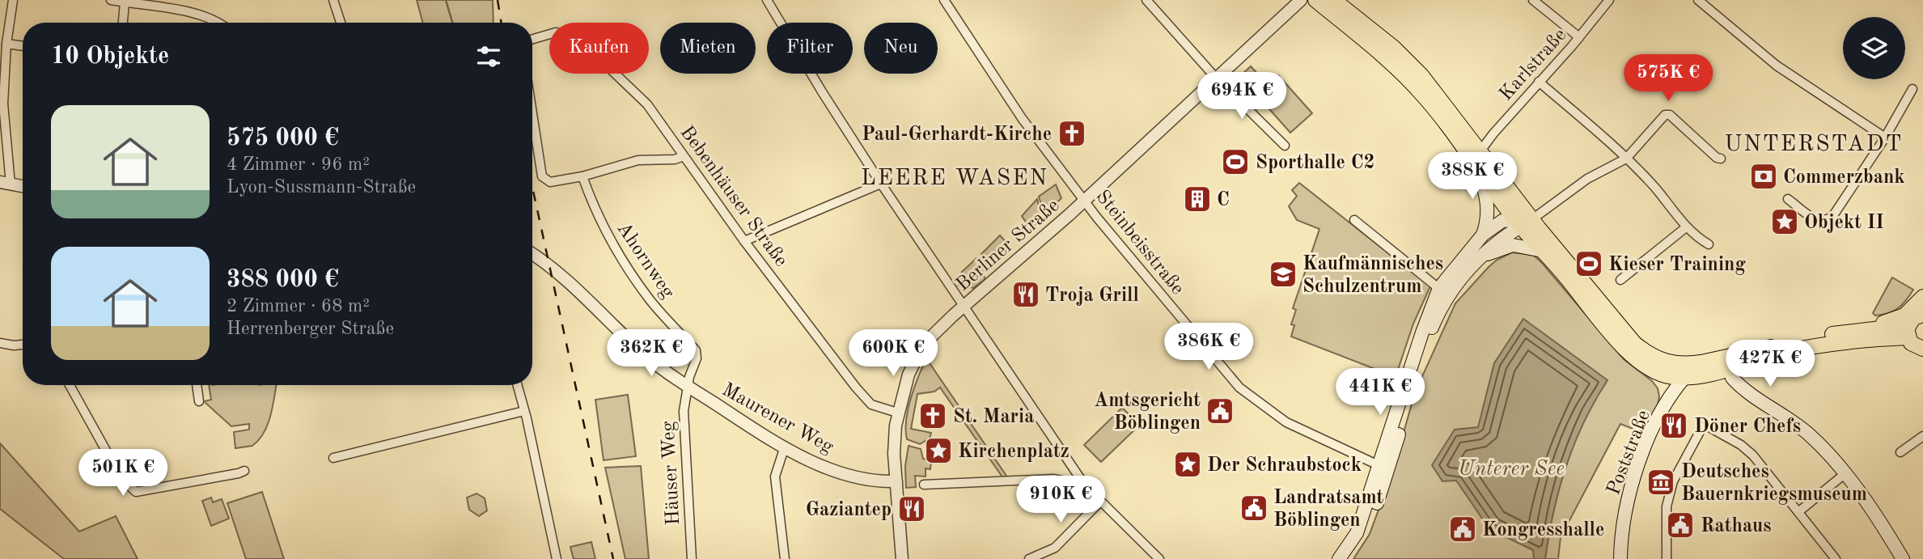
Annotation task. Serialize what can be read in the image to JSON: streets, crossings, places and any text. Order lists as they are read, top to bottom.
{
  "streets": {
    "main road": ["Poststraße"],
    "street": [
      "Karlstraße",
      "Bebenhäuser Straße",
      "Steinbeisstraße",
      "Berliner Straße",
      "Ahornweg",
      "Maurener Weg",
      "Häuser Weg"
    ]
  },
  "crossings": [
    ["Bebenhäuser Straße", "Berliner Straße"],
    ["Steinbeisstraße", "Berliner Straße"],
    ["Berliner Straße", "Maurener Weg"],
    ["Ahornweg", "Maurener Weg"],
    ["Ahornweg", "Häuser Weg"],
    ["Maurener Weg", "Häuser Weg"]
  ],
  "districts": ["UNTERSTADT", "LEERE WASEN"],
  "water": ["Unterer See"],
  "places": {
    "church": ["Paul-Gerhardt-Kirche", "St. Maria"],
    "sports": ["Sporthalle C2", "Kieser Training"],
    "bank": ["Commerzbank"],
    "building": ["C"],
    "place": ["Objekt II", "Kirchenplatz", "Der Schraubstock"],
    "school or university": ["Kaufmännisches Schulzentrum"],
    "restaurant": ["Troja Grill", "Döner Chefs", "Gaziantep"],
    "public building": [
      "Amtsgericht Böblingen",
      "Landratsamt Böblingen",
      "Rathaus",
      "Kongresshalle"
    ],
    "museum": ["Deutsches Bauernkriegsmuseum"]
  },
  "page": {
    "chip": [
      "Kaufen",
      "Mieten",
      "Filter",
      "Neu"
    ],
    "heading": "10 Objekte",
    "price": [
      "575K €",
      "694K €",
      "388K €",
      "386K €",
      "362K €",
      "600K €",
      "427K €",
      "441K €",
      "501K €",
      "910K €"
    ],
    "list": [
      {
        "name": "575 000 €",
        "note": "4 Zimmer · 96 m² · Lyon-Sussmann-Straße"
      },
      {
        "name": "388 000 €",
        "note": "2 Zimmer · 68 m² · Herrenberger Straße"
      }
    ]
  }
}
